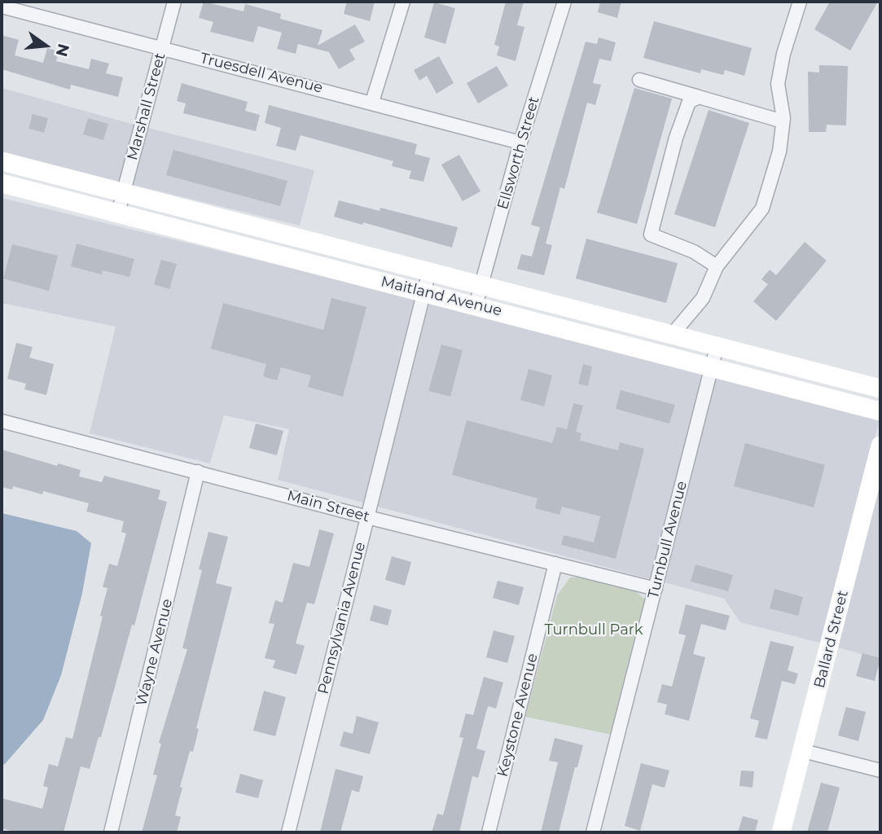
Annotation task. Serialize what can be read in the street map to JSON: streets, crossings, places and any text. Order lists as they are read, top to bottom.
{
  "streets": {
    "main road": ["Maitland Avenue", "Ballard Street"],
    "street": [
      "Truesdell Avenue",
      "Marshall Street",
      "Ellsworth Street",
      "Main Street",
      "Turnbull Avenue",
      "Pennsylvania Avenue",
      "Wayne Avenue",
      "Keystone Avenue"
    ]
  },
  "crossings": [
    ["Truesdell Avenue", "Marshall Street"],
    ["Truesdell Avenue", "Ellsworth Street"],
    ["Marshall Street", "Maitland Avenue"],
    ["Ellsworth Street", "Maitland Avenue"],
    ["Maitland Avenue", "Turnbull Avenue"],
    ["Maitland Avenue", "Pennsylvania Avenue"],
    ["Main Street", "Turnbull Avenue"],
    ["Main Street", "Pennsylvania Avenue"],
    ["Main Street", "Wayne Avenue"],
    ["Main Street", "Keystone Avenue"]
  ],
  "parks": ["Turnbull Park"],
  "north": "right"
}
